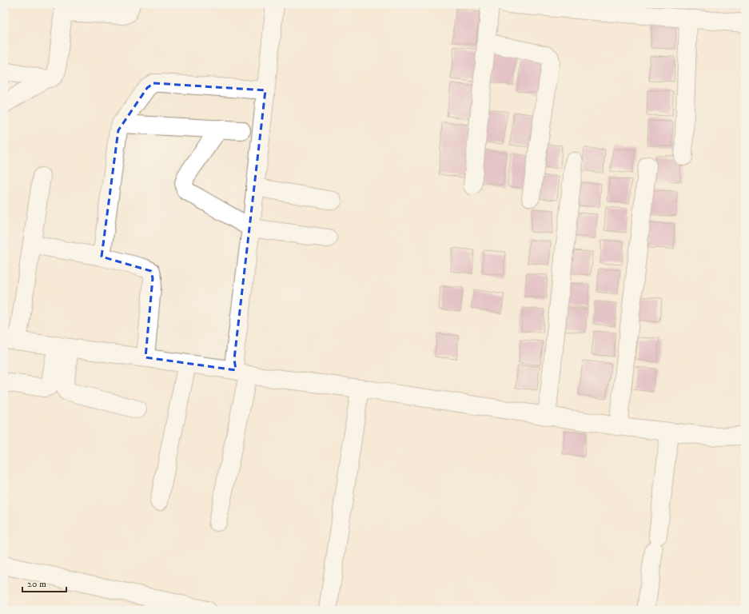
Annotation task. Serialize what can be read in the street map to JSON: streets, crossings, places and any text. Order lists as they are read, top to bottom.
{
  "scale_bar": "20 m"
}
